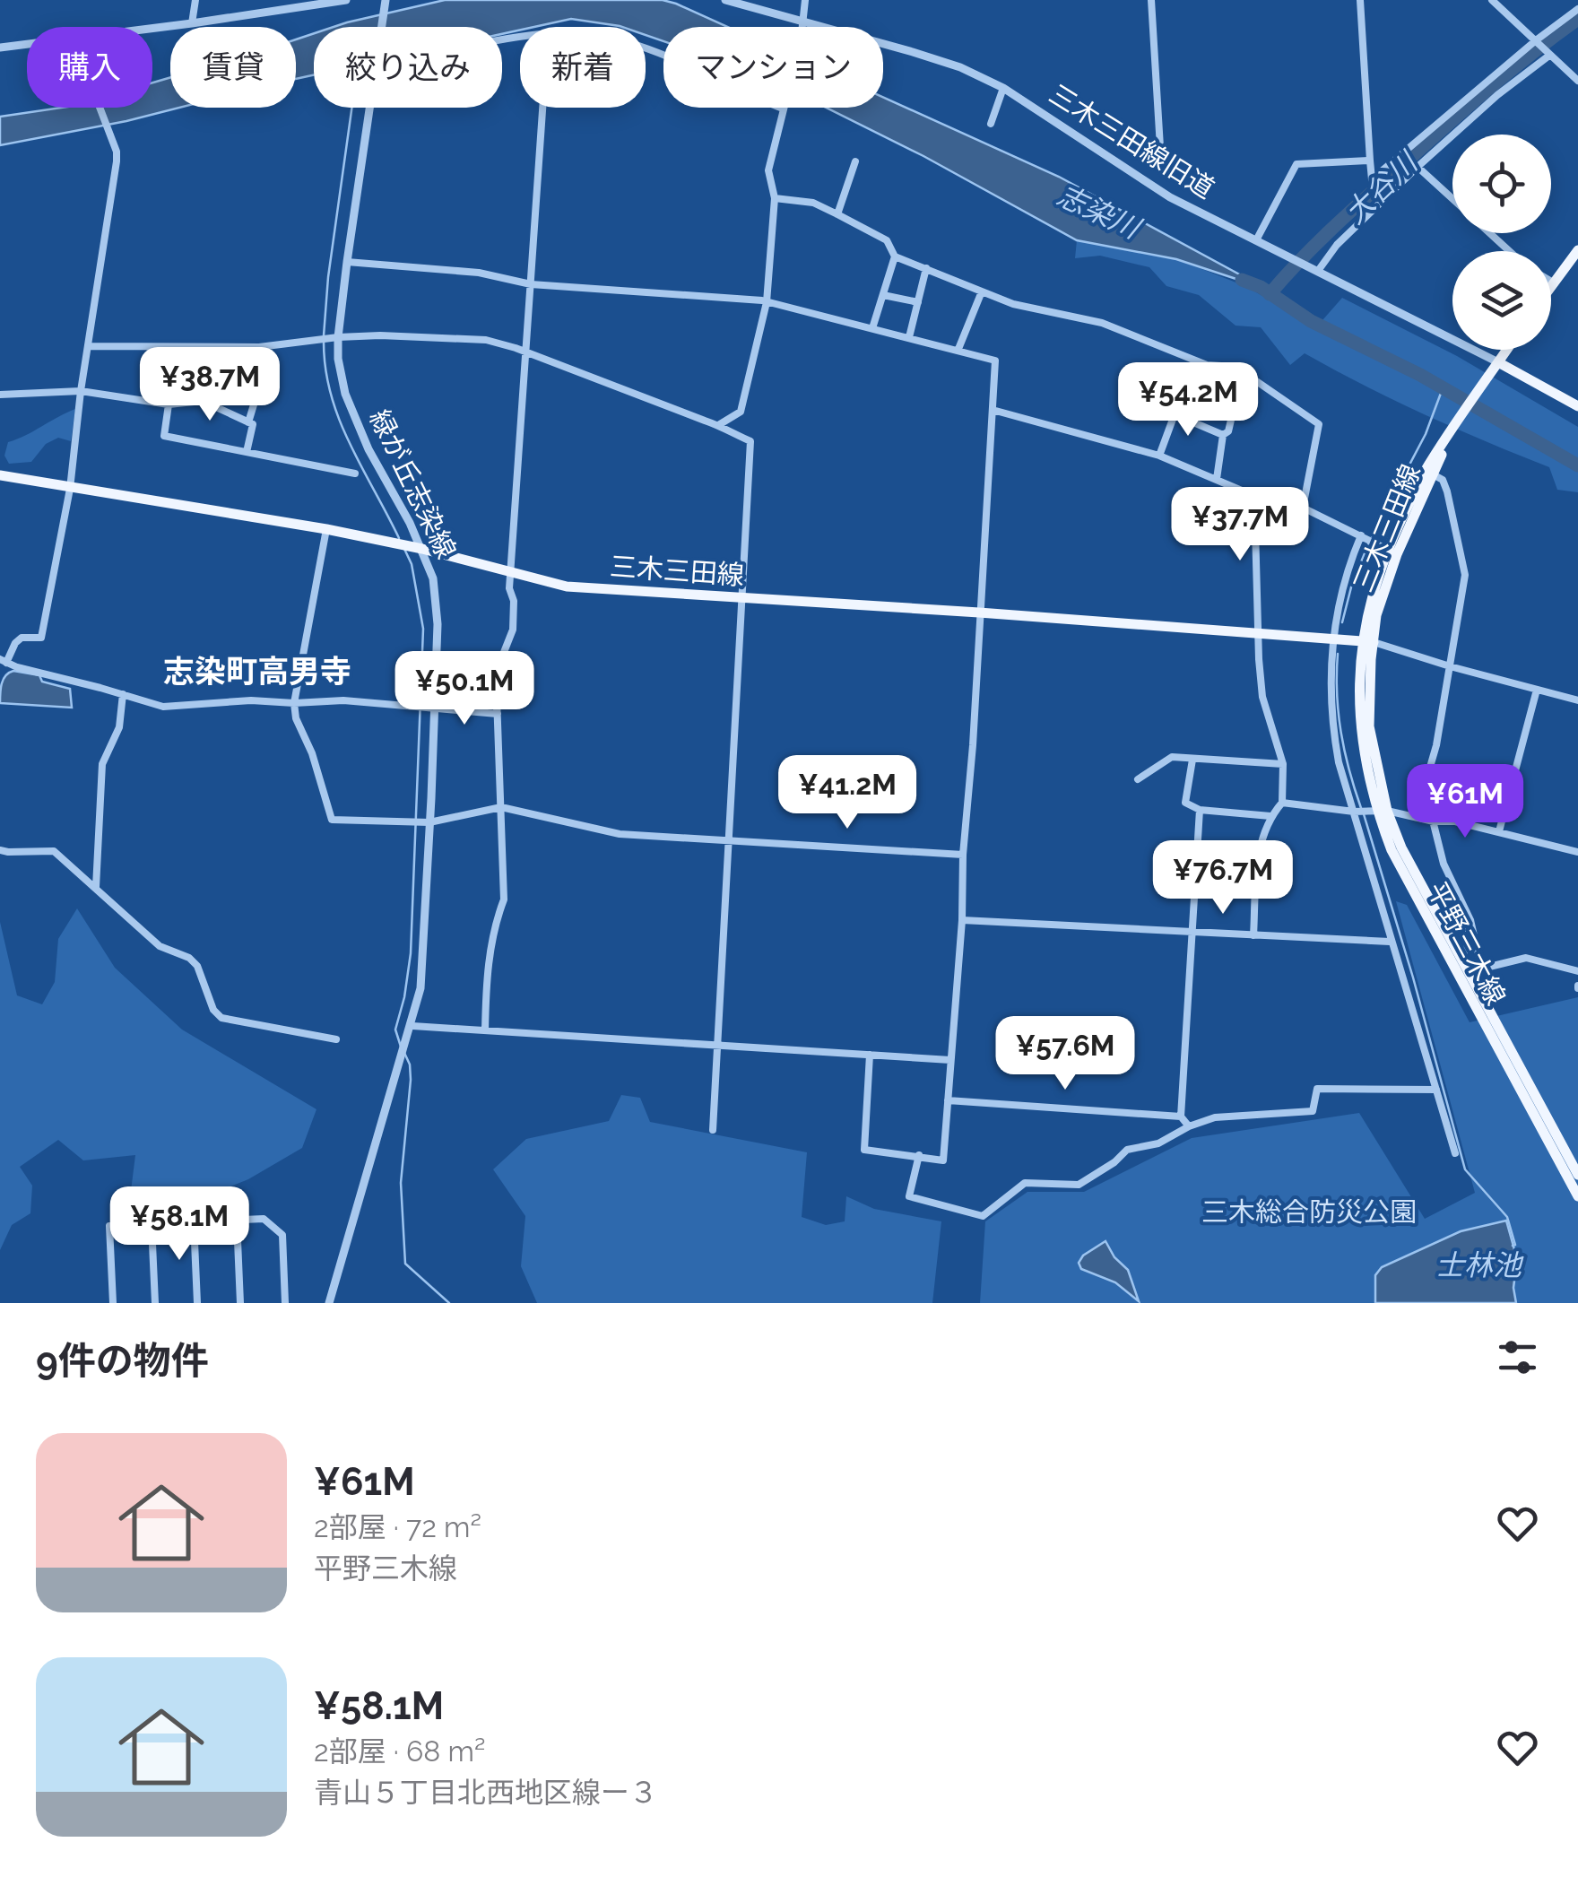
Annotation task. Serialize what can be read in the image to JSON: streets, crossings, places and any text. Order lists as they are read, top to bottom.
{
  "streets": {
    "main road": ["三木三田線", "平野三木線"],
    "street": ["三木三田線旧道", "緑が丘志染線"]
  },
  "crossings": [
    ["三木三田線旧道", "三木三田線"],
    ["緑が丘志染線", "三木三田線"],
    ["三木三田線", "平野三木線"]
  ],
  "districts": ["志染町高男寺"],
  "water": ["大谷川", "志染川", "士林池"],
  "parks": ["三木総合防災公園"],
  "page": {
    "chip": [
      "購入",
      "賃貸",
      "絞り込み",
      "新着",
      "マンション"
    ],
    "price": [
      "¥38.7M",
      "¥54.2M",
      "¥37.7M",
      "¥50.1M",
      "¥41.2M",
      "¥61M",
      "¥76.7M",
      "¥57.6M",
      "¥58.1M"
    ],
    "heading": "9件の物件",
    "list": [
      {
        "name": "¥61M",
        "note": "2部屋 · 72 m² · 平野三木線"
      },
      {
        "name": "¥58.1M",
        "note": "2部屋 · 68 m² · 青山５丁目北西地区線ー３"
      }
    ]
  }
}
